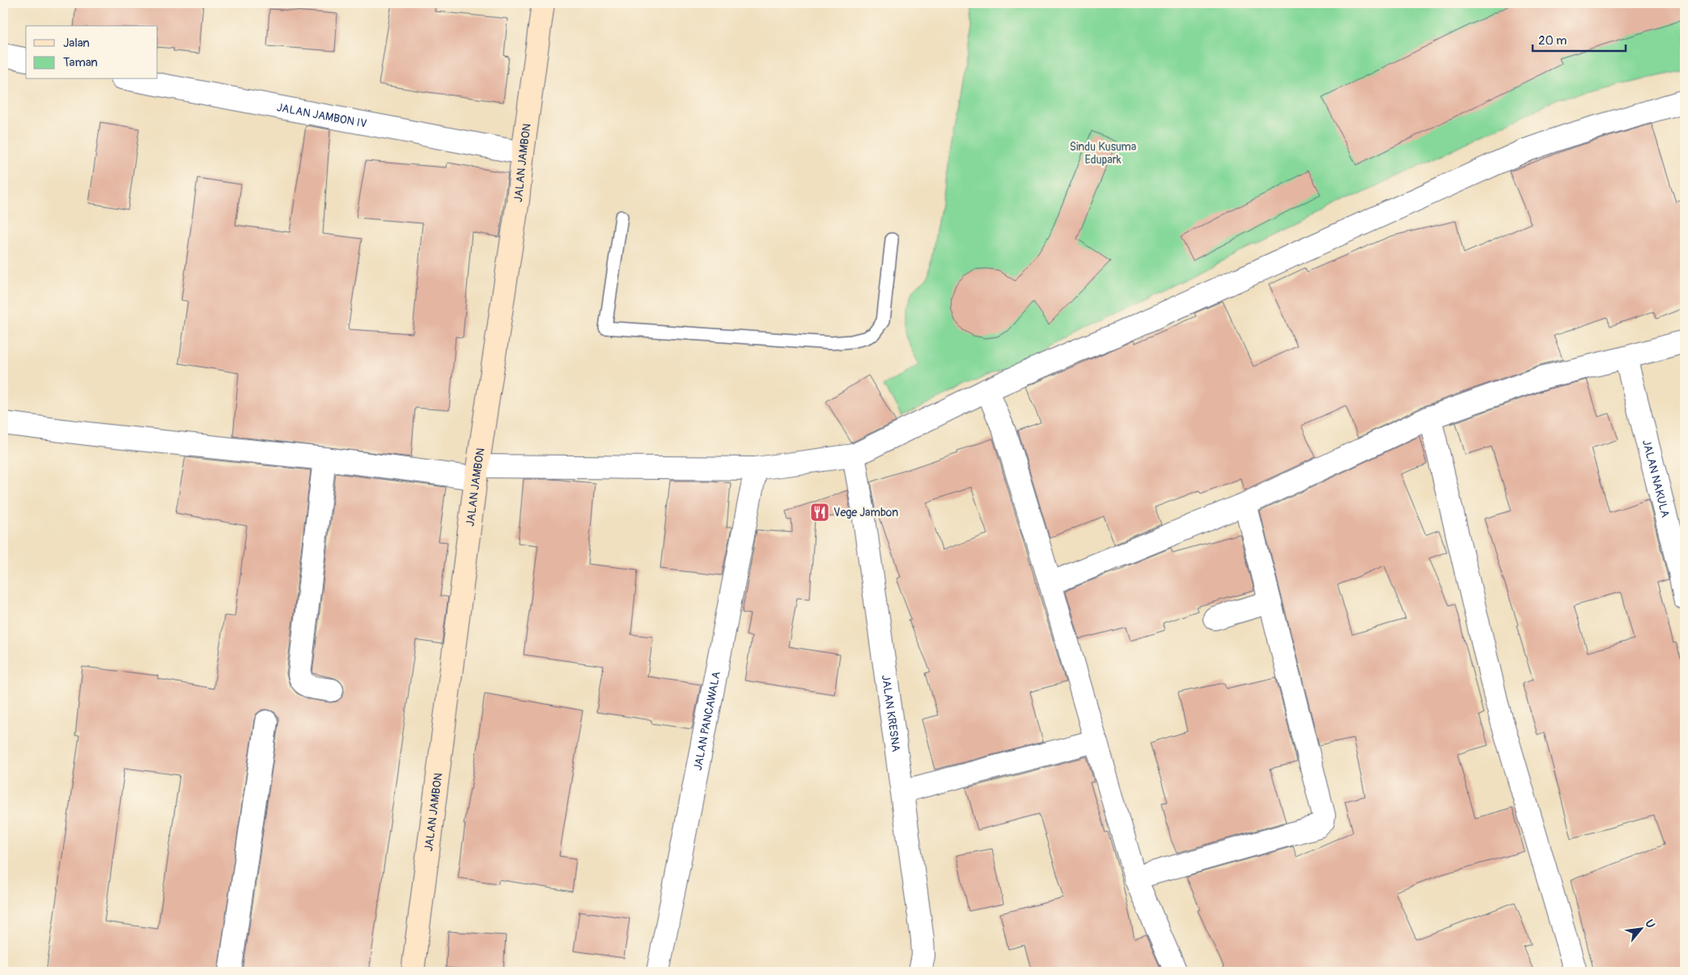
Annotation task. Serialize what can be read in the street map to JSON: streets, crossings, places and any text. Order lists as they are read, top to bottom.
{
  "streets": {
    "main road": ["JALAN JAMBON"],
    "street": [
      "JALAN JAMBON IV",
      "JALAN NAKULA",
      "JALAN KRESNA",
      "JALAN PANCAWALA"
    ]
  },
  "crossings": [
    ["JALAN JAMBON IV", "JALAN JAMBON"]
  ],
  "parks": ["Sindu Kusuma Edupark"],
  "places": {
    "restaurant": ["Vege Jambon"]
  },
  "legend": ["Jalan", "Taman"],
  "scale_bar": "20 m",
  "north": "top right"
}
